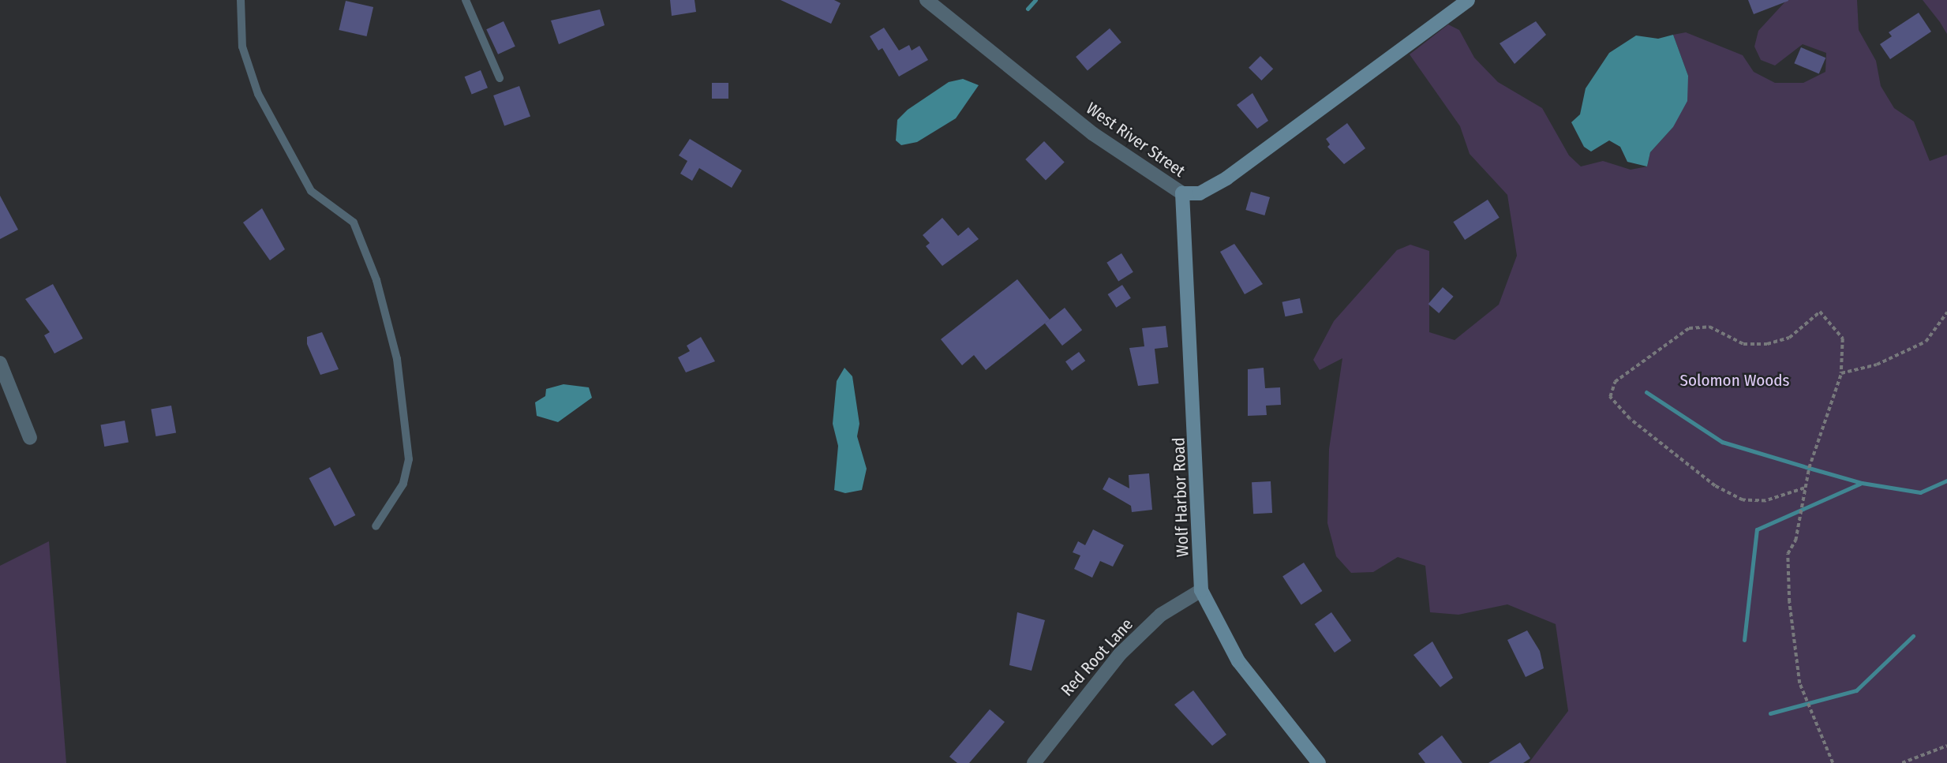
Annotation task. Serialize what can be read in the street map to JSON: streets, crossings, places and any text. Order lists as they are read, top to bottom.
{
  "streets": {
    "street": ["West River Street", "Wolf Harbor Road", "Red Root Lane"]
  },
  "crossings": [
    ["West River Street", "Wolf Harbor Road"],
    ["Wolf Harbor Road", "Red Root Lane"]
  ],
  "parks": ["Solomon Woods"]
}
